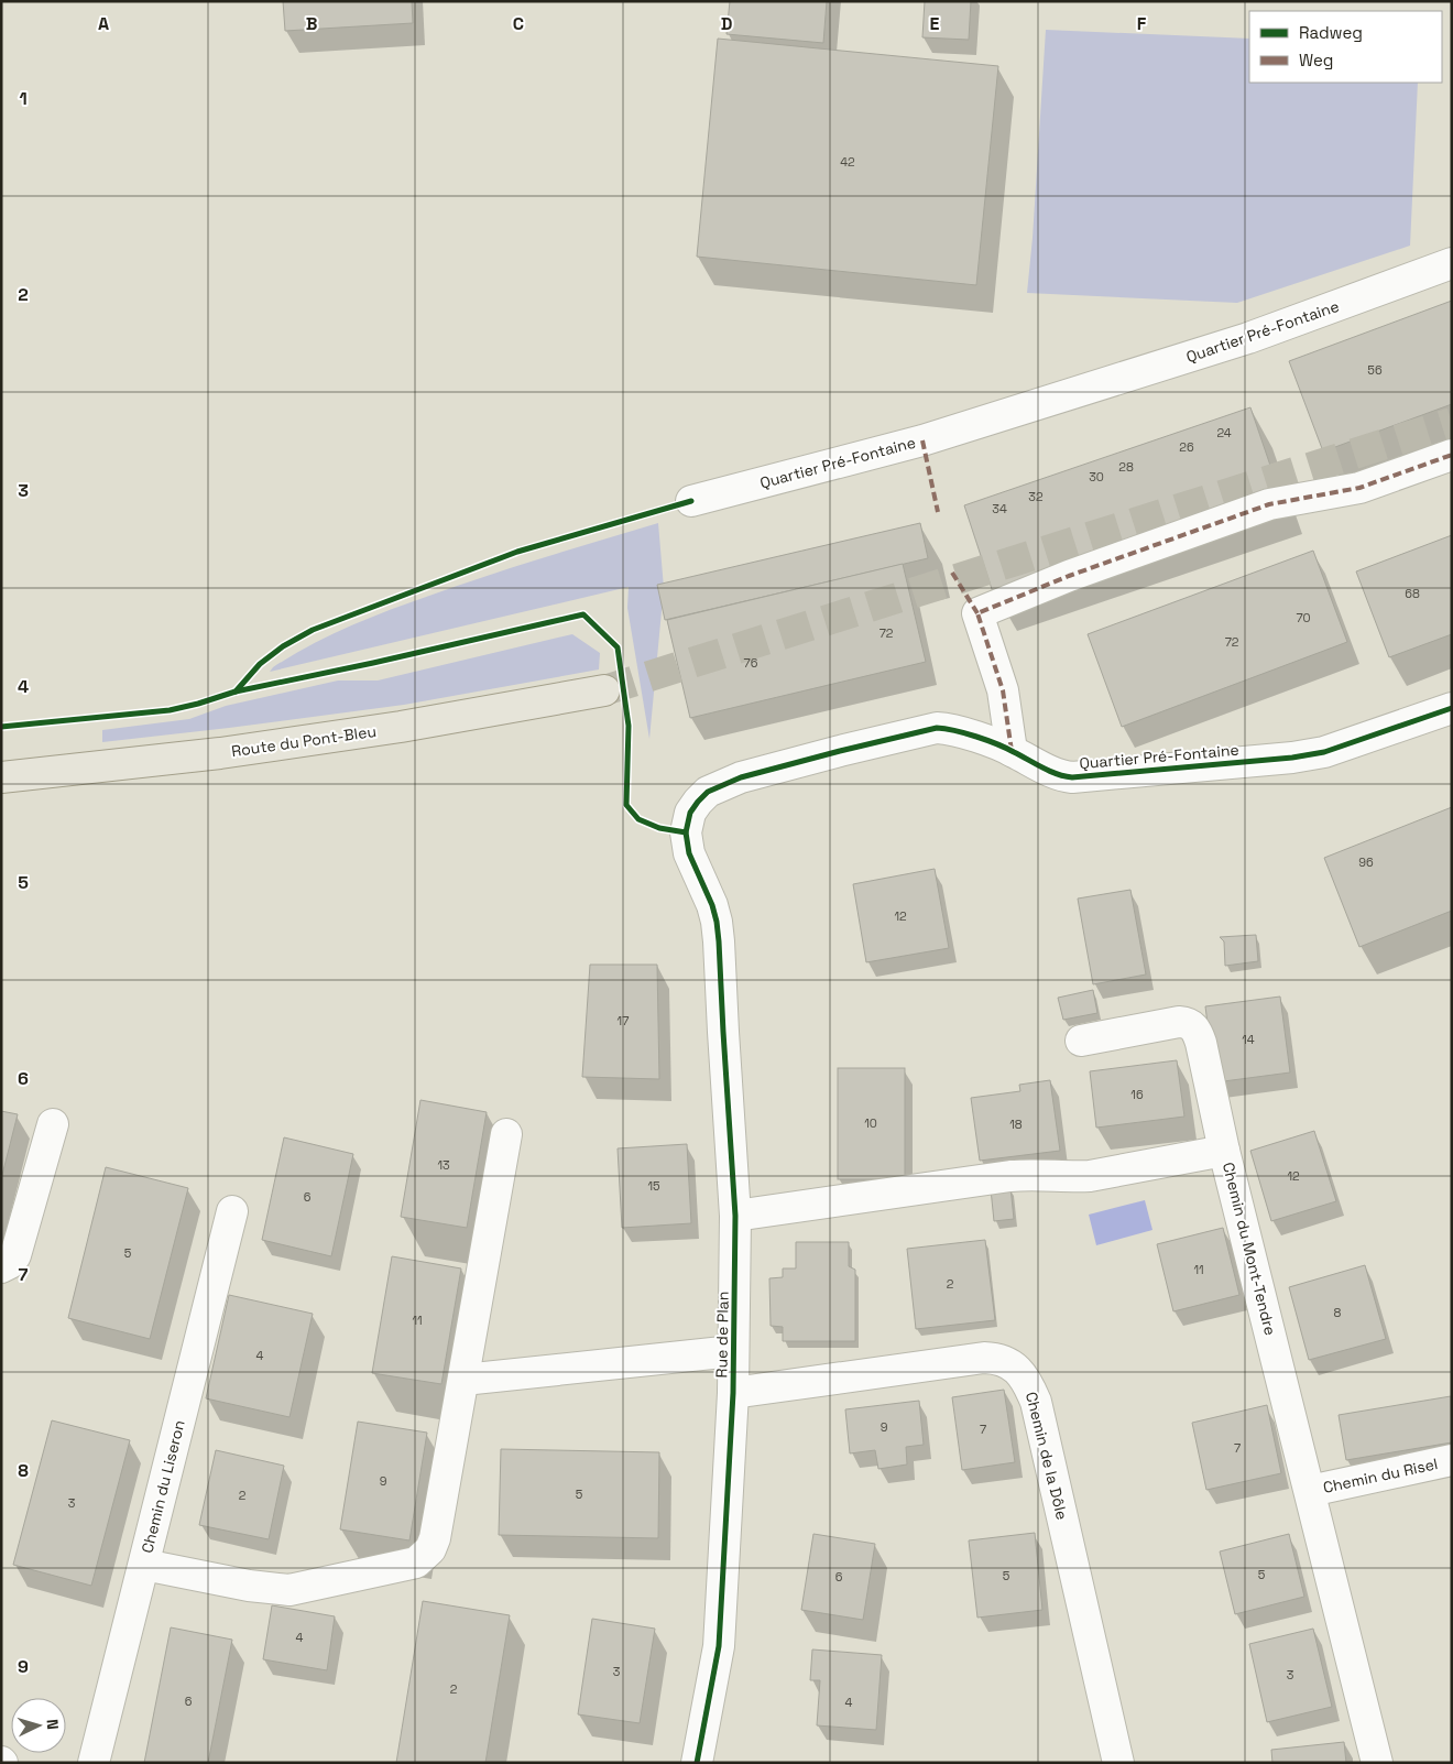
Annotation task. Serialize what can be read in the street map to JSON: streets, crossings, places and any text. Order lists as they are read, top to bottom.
{
  "streets": {
    "main road": ["Route du Pont-Bleu"],
    "street": [
      "Quartier Pré-Fontaine",
      "Chemin du Mont-Tendre",
      "Rue de Plan",
      "Chemin de la Dôle",
      "Chemin du Risel",
      "Chemin du Liseron"
    ]
  },
  "crossings": [
    ["Quartier Pré-Fontaine", "Rue de Plan"],
    ["Chemin du Mont-Tendre", "Rue de Plan"],
    ["Chemin du Mont-Tendre", "Chemin du Risel"],
    ["Rue de Plan", "Chemin de la Dôle"]
  ],
  "house_numbers": [
    "42",
    "56",
    "24",
    "26",
    "28",
    "30",
    "32",
    "34",
    "68",
    "70",
    "72",
    "72",
    "76",
    "96",
    "12",
    "17",
    "14",
    "16",
    "10",
    "18",
    "13",
    "12",
    "15",
    "6",
    "5",
    "11",
    "2",
    "8",
    "11",
    "4",
    "9",
    "7",
    "7",
    "9",
    "5",
    "2",
    "3",
    "5",
    "5",
    "6",
    "4",
    "3",
    "3",
    "2",
    "6",
    "4"
  ],
  "legend": ["Radweg", "Weg"],
  "north": "right",
  "grid": {
    "columns": [
      "A",
      "B",
      "C",
      "D",
      "E",
      "F"
    ],
    "rows": [
      "1",
      "2",
      "3",
      "4",
      "5",
      "6",
      "7",
      "8",
      "9"
    ]
  }
}
